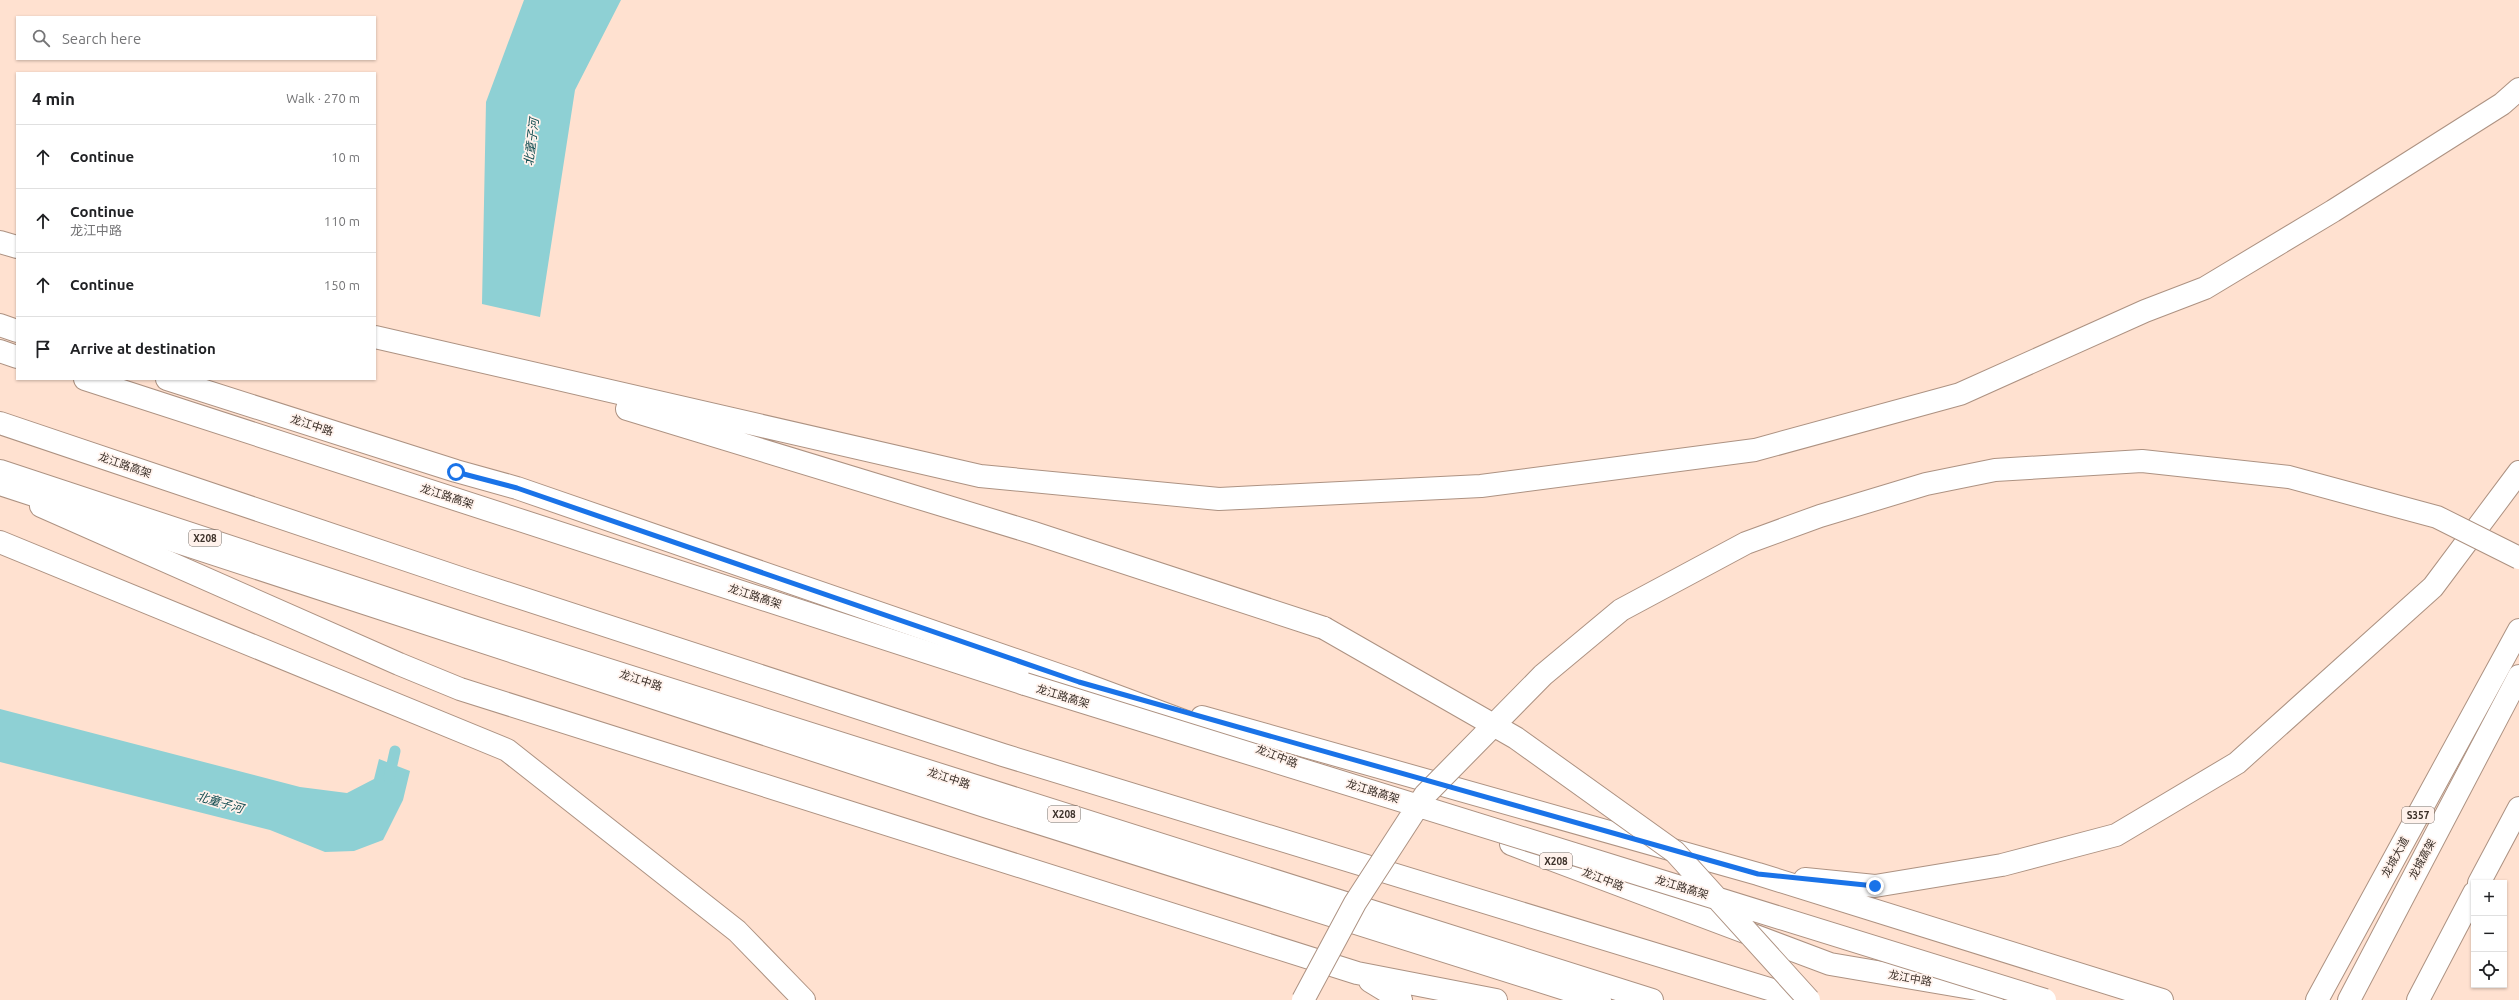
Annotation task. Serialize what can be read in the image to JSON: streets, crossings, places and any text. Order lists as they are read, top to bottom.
{
  "streets": {
    "main road": [
      "龙江中路",
      "龙江路高架",
      "X208",
      "S357",
      "龙城大道",
      "龙城高架"
    ]
  },
  "crossings": [
    ["龙江中路", "龙江路高架"]
  ],
  "water": ["北童子河"],
  "page": {
    "search": "Search here",
    "heading": ["4 min", "Walk · 270 m"],
    "list": [
      ["Continue", "10 m"],
      ["Continue", "龙江中路", "110 m"],
      ["Continue", "150 m"],
      "Arrive at destination"
    ],
    "map_buttons": ["+", "−"]
  }
}
